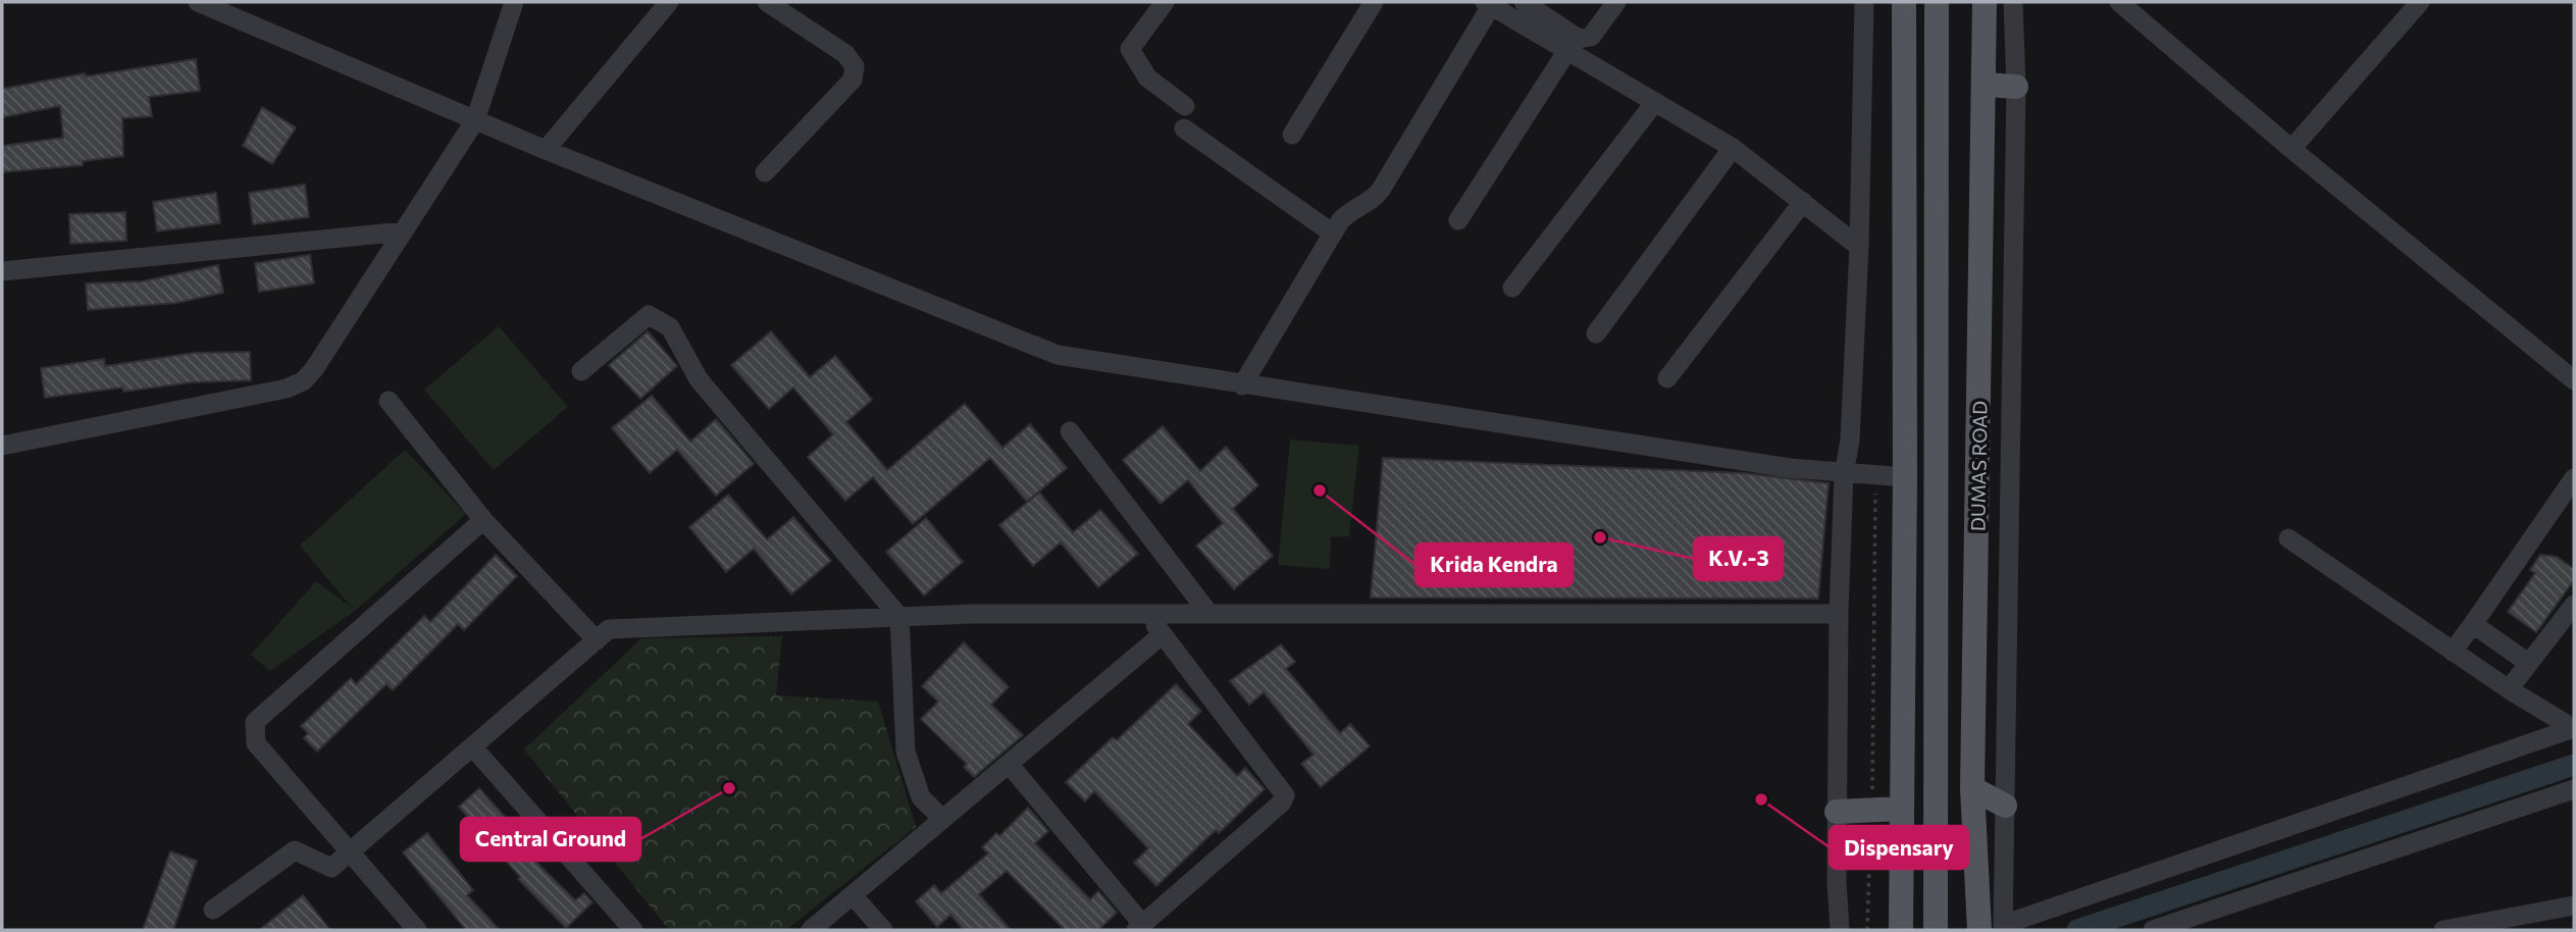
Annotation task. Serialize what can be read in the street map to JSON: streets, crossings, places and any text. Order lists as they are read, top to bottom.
{
  "streets": {
    "main road": ["DUMAS ROAD"]
  },
  "places": [
    "Krida Kendra",
    "K.V.-3",
    "Central Ground",
    "Dispensary"
  ]
}
